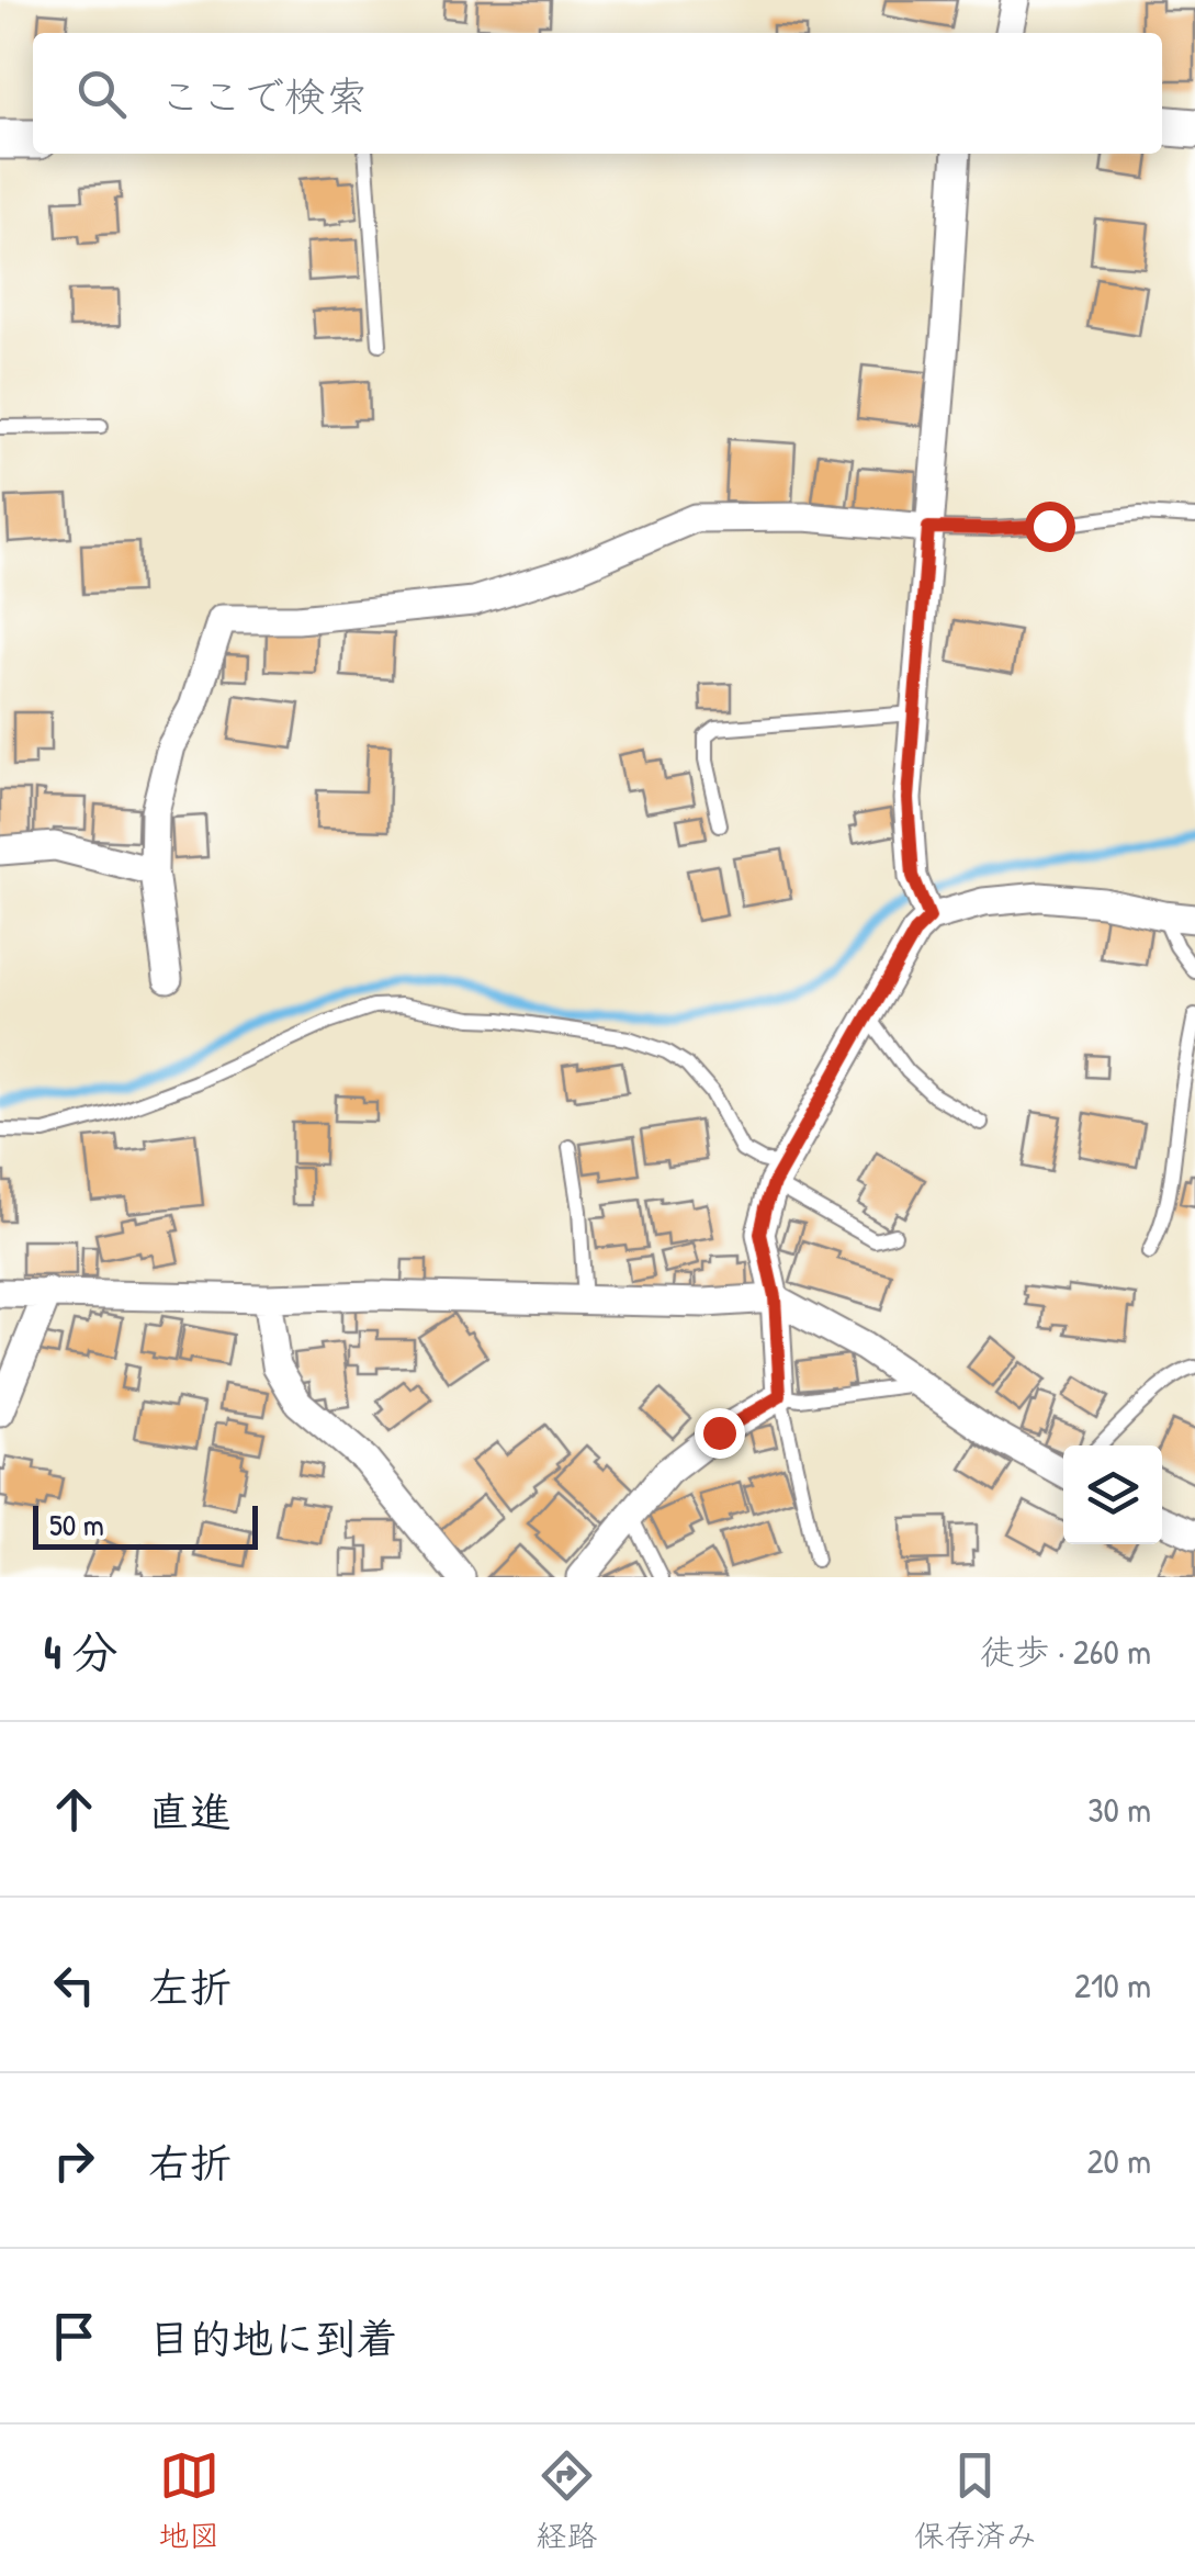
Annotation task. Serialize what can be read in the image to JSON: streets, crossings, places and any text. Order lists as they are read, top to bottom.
{
  "scale_bar": "50 m",
  "page": {
    "search": "ここで検索",
    "scale": "50 m",
    "heading": ["4 分", "徒歩 · 260 m"],
    "list": [
      ["直進", "30 m"],
      ["左折", "210 m"],
      ["右折", "20 m"],
      "目的地に到着"
    ],
    "nav": ["地図", "経路", "保存済み"]
  }
}
